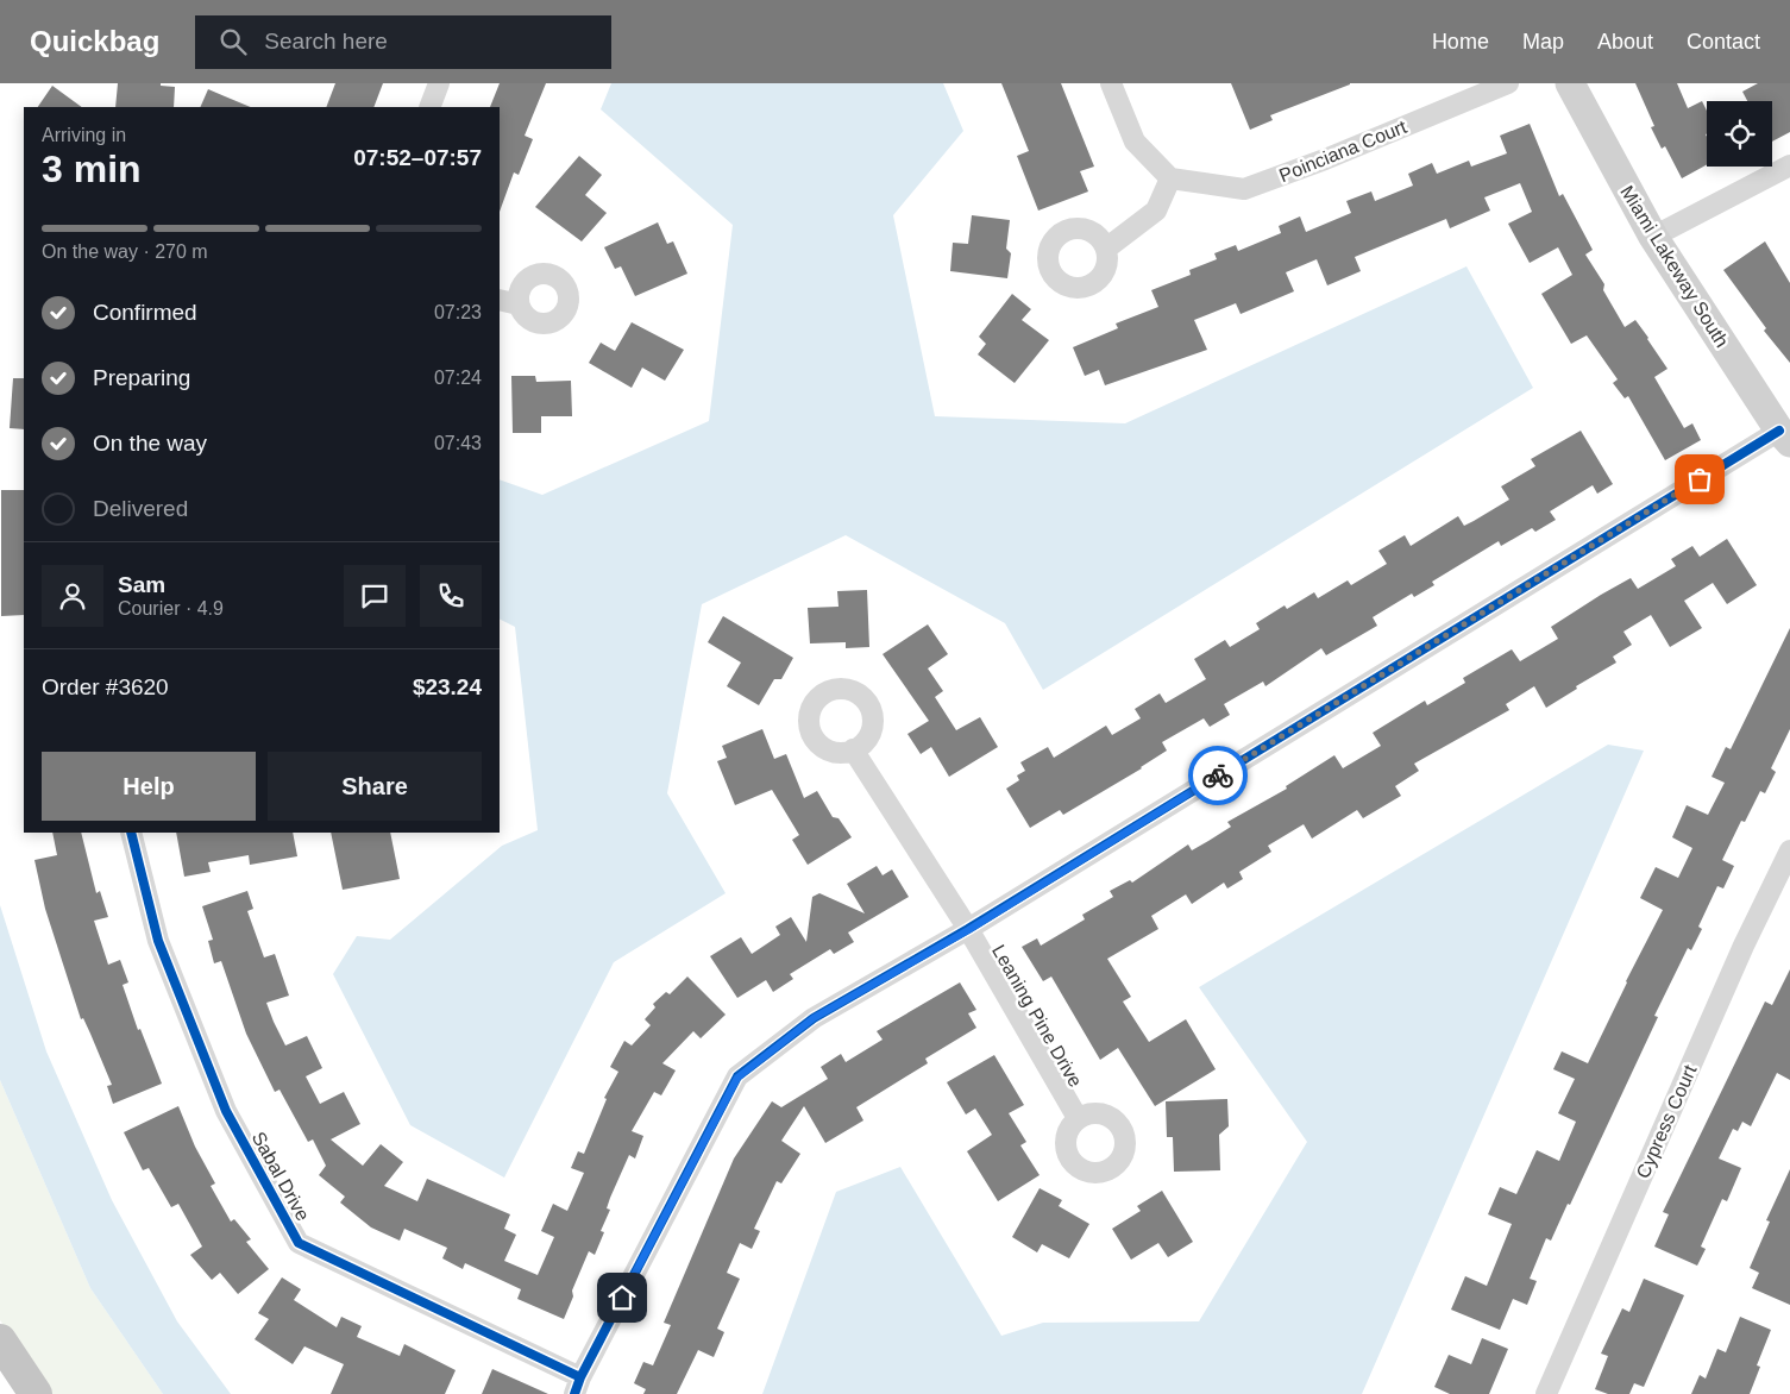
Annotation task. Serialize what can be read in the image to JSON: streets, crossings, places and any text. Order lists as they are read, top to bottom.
{
  "streets": {
    "street": [
      "Poinciana Court",
      "Miami Lakeway South",
      "Leaning Pine Drive",
      "Cypress Court",
      "Sabal Drive"
    ]
  },
  "crossings": [
    ["Miami Lakeway South", "Leaning Pine Drive"],
    ["Leaning Pine Drive", "Sabal Drive"]
  ],
  "page": {
    "header": "Quickbag",
    "search": "Search here",
    "nav": [
      "Home",
      "Map",
      "About",
      "Contact"
    ],
    "heading": ["3 min", "Arriving in", "07:52–07:57"],
    "panel": [
      "Sam",
      "Courier · 4.9",
      "Order #3620",
      "$23.24"
    ],
    "bar": "On the way · 270 m",
    "list": [
      ["Confirmed", "07:23"],
      ["Preparing", "07:24"],
      ["On the way", "07:43"],
      "Delivered"
    ],
    "buttons": ["Help", "Share"]
  }
}
